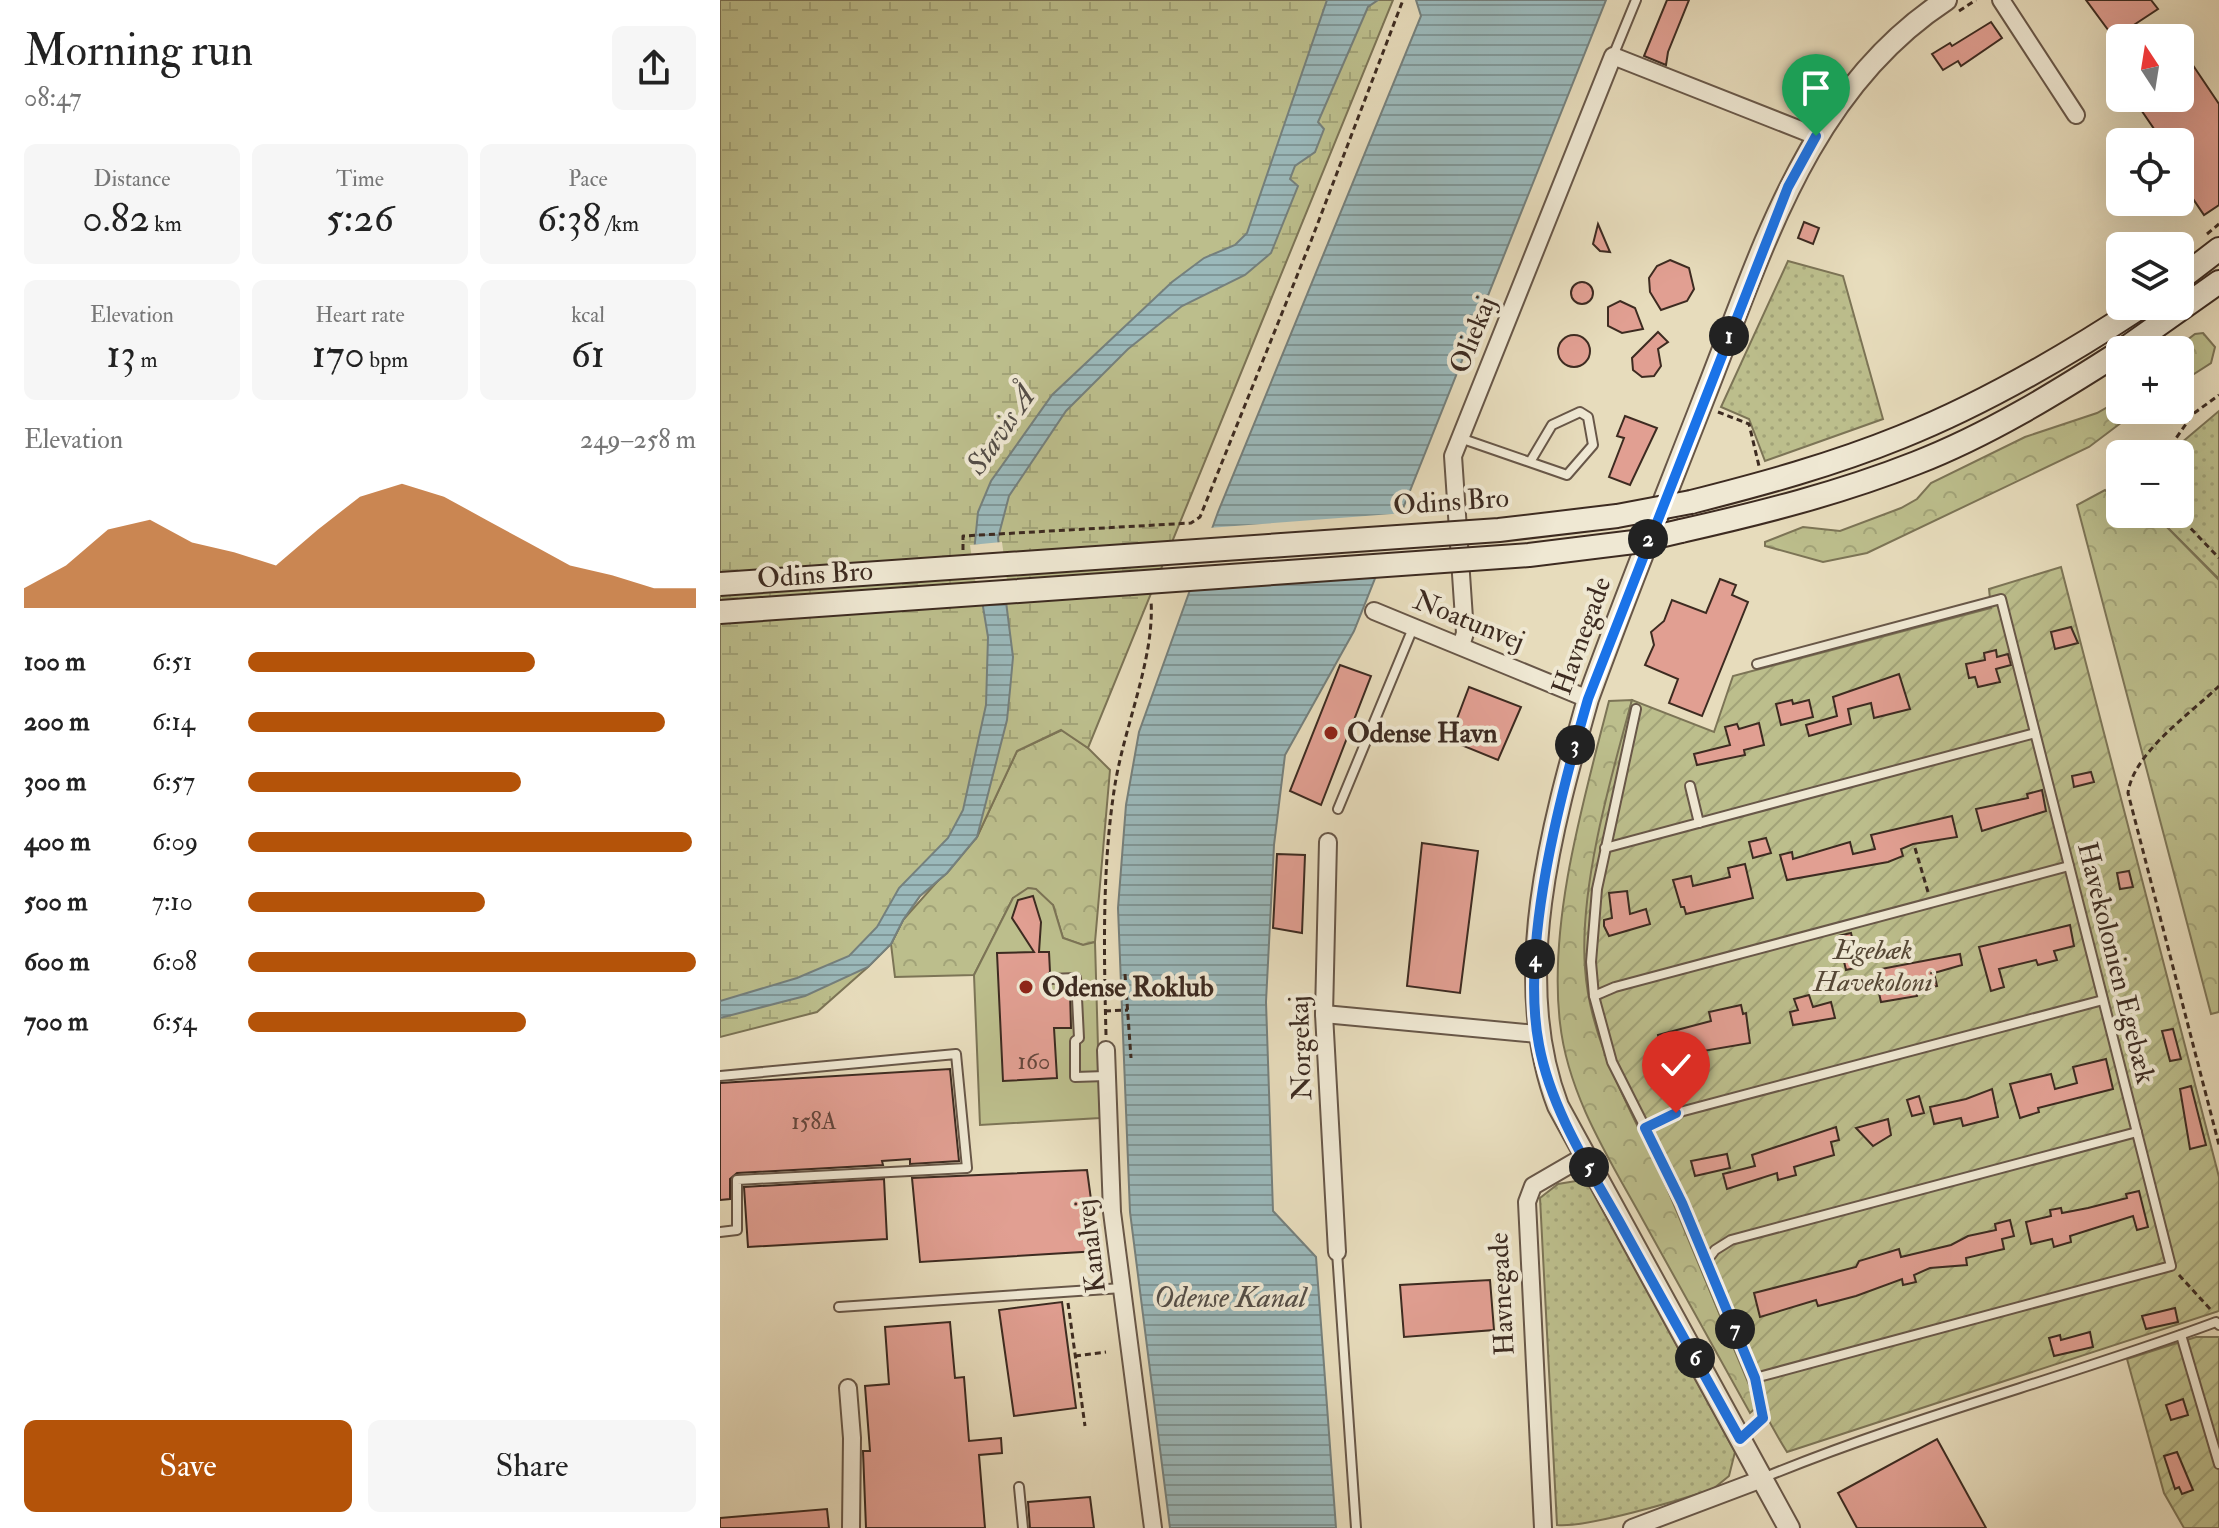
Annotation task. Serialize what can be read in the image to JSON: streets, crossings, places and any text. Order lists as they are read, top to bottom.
{
  "streets": {
    "main road": ["Odins Bro"],
    "street": [
      "Oliekaj",
      "Noatunvej",
      "Havnegade",
      "Norgekaj",
      "Kanalvej"
    ],
    "lane": ["Havekolonien Egebæk"]
  },
  "crossings": [
    ["Oliekaj", "Noatunvej"],
    ["Noatunvej", "Havnegade"]
  ],
  "water": ["Stavis Å", "Odense Kanal"],
  "parks": ["Egebæk Havekoloni"],
  "places": ["Odense Havn", "Odense Roklub"],
  "house_numbers": ["160", "158A"],
  "north": "top",
  "page": {
    "heading": ["Morning run", "08:47"],
    "map_buttons": ["+", "−"],
    "stats": [
      ["Distance", "0.82 km"],
      ["Time", "5:26"],
      ["Pace", "6:38 /km"],
      ["Elevation", "13 m"],
      ["Heart rate", "170 bpm"],
      ["kcal", "61"]
    ],
    "pins": [
      "1",
      "2",
      "3",
      "4",
      "5",
      "7",
      "6"
    ],
    "chart": ["Elevation", "249–258 m"],
    "list": [
      {
        "name": "100 m",
        "note": "6:51"
      },
      {
        "name": "200 m",
        "note": "6:14"
      },
      {
        "name": "300 m",
        "note": "6:57"
      },
      {
        "name": "400 m",
        "note": "6:09"
      },
      {
        "name": "500 m",
        "note": "7:10"
      },
      {
        "name": "600 m",
        "note": "6:08"
      },
      {
        "name": "700 m",
        "note": "6:54"
      }
    ],
    "buttons": ["Save", "Share"]
  }
}
